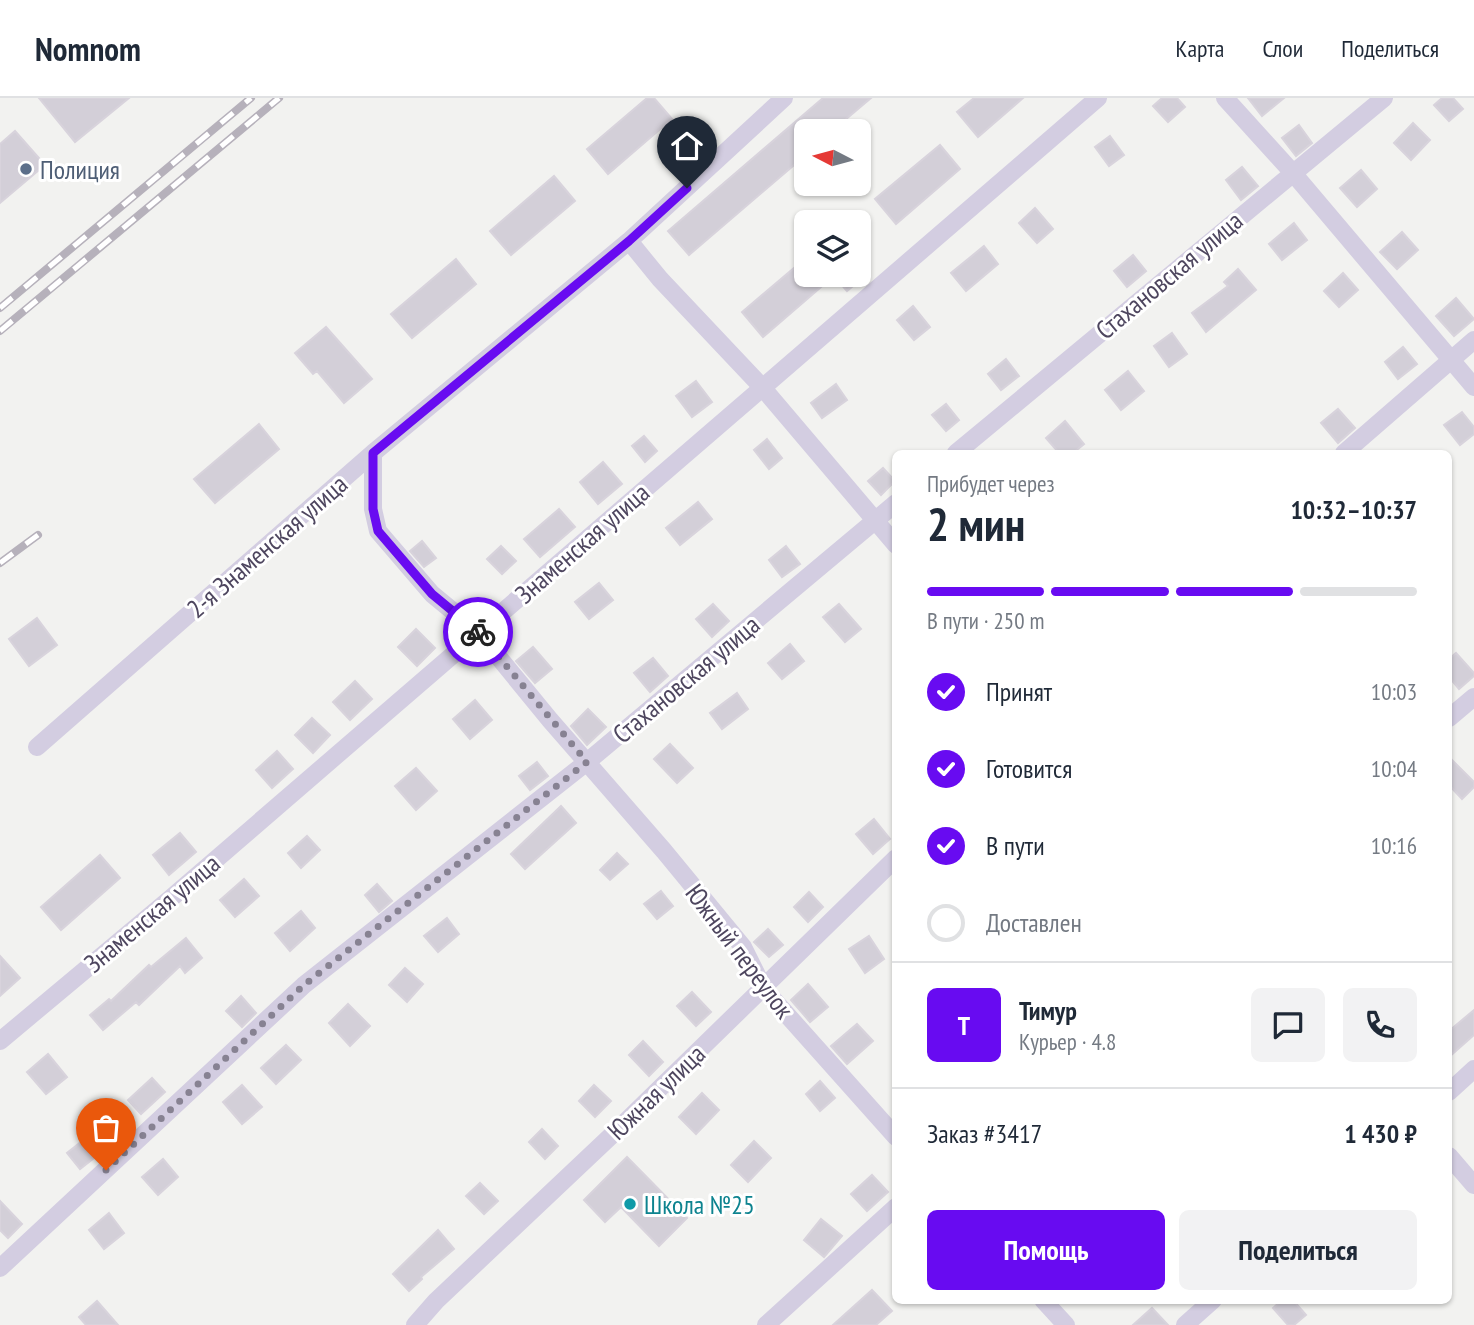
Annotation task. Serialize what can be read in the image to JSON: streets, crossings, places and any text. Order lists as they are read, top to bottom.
{
  "streets": {
    "street": [
      "Стахановская улица",
      "Знаменская улица",
      "2-я Знаменская улица",
      "Южный переулок",
      "Южная улица"
    ]
  },
  "crossings": [
    ["Стахановская улица", "Южный переулок"],
    ["Знаменская улица", "Южный переулок"],
    ["2-я Знаменская улица", "Южный переулок"],
    ["Южный переулок", "Южная улица"]
  ],
  "places": ["Полиция", "Школа №25"],
  "north": "left",
  "page": {
    "header": "Nomnom",
    "nav": ["Карта", "Слои", "Поделиться"],
    "heading": ["2 мин", "Прибудет через", "10:32–10:37"],
    "panel": [
      "Тимур",
      "Курьер · 4.8",
      "Заказ #3417",
      "1 430 ₽"
    ],
    "bar": "В пути · 250 m",
    "list": [
      ["Принят", "10:03"],
      ["Готовится", "10:04"],
      ["В пути", "10:16"],
      "Доставлен"
    ],
    "round": "Т",
    "buttons": ["Помощь", "Поделиться"]
  }
}
